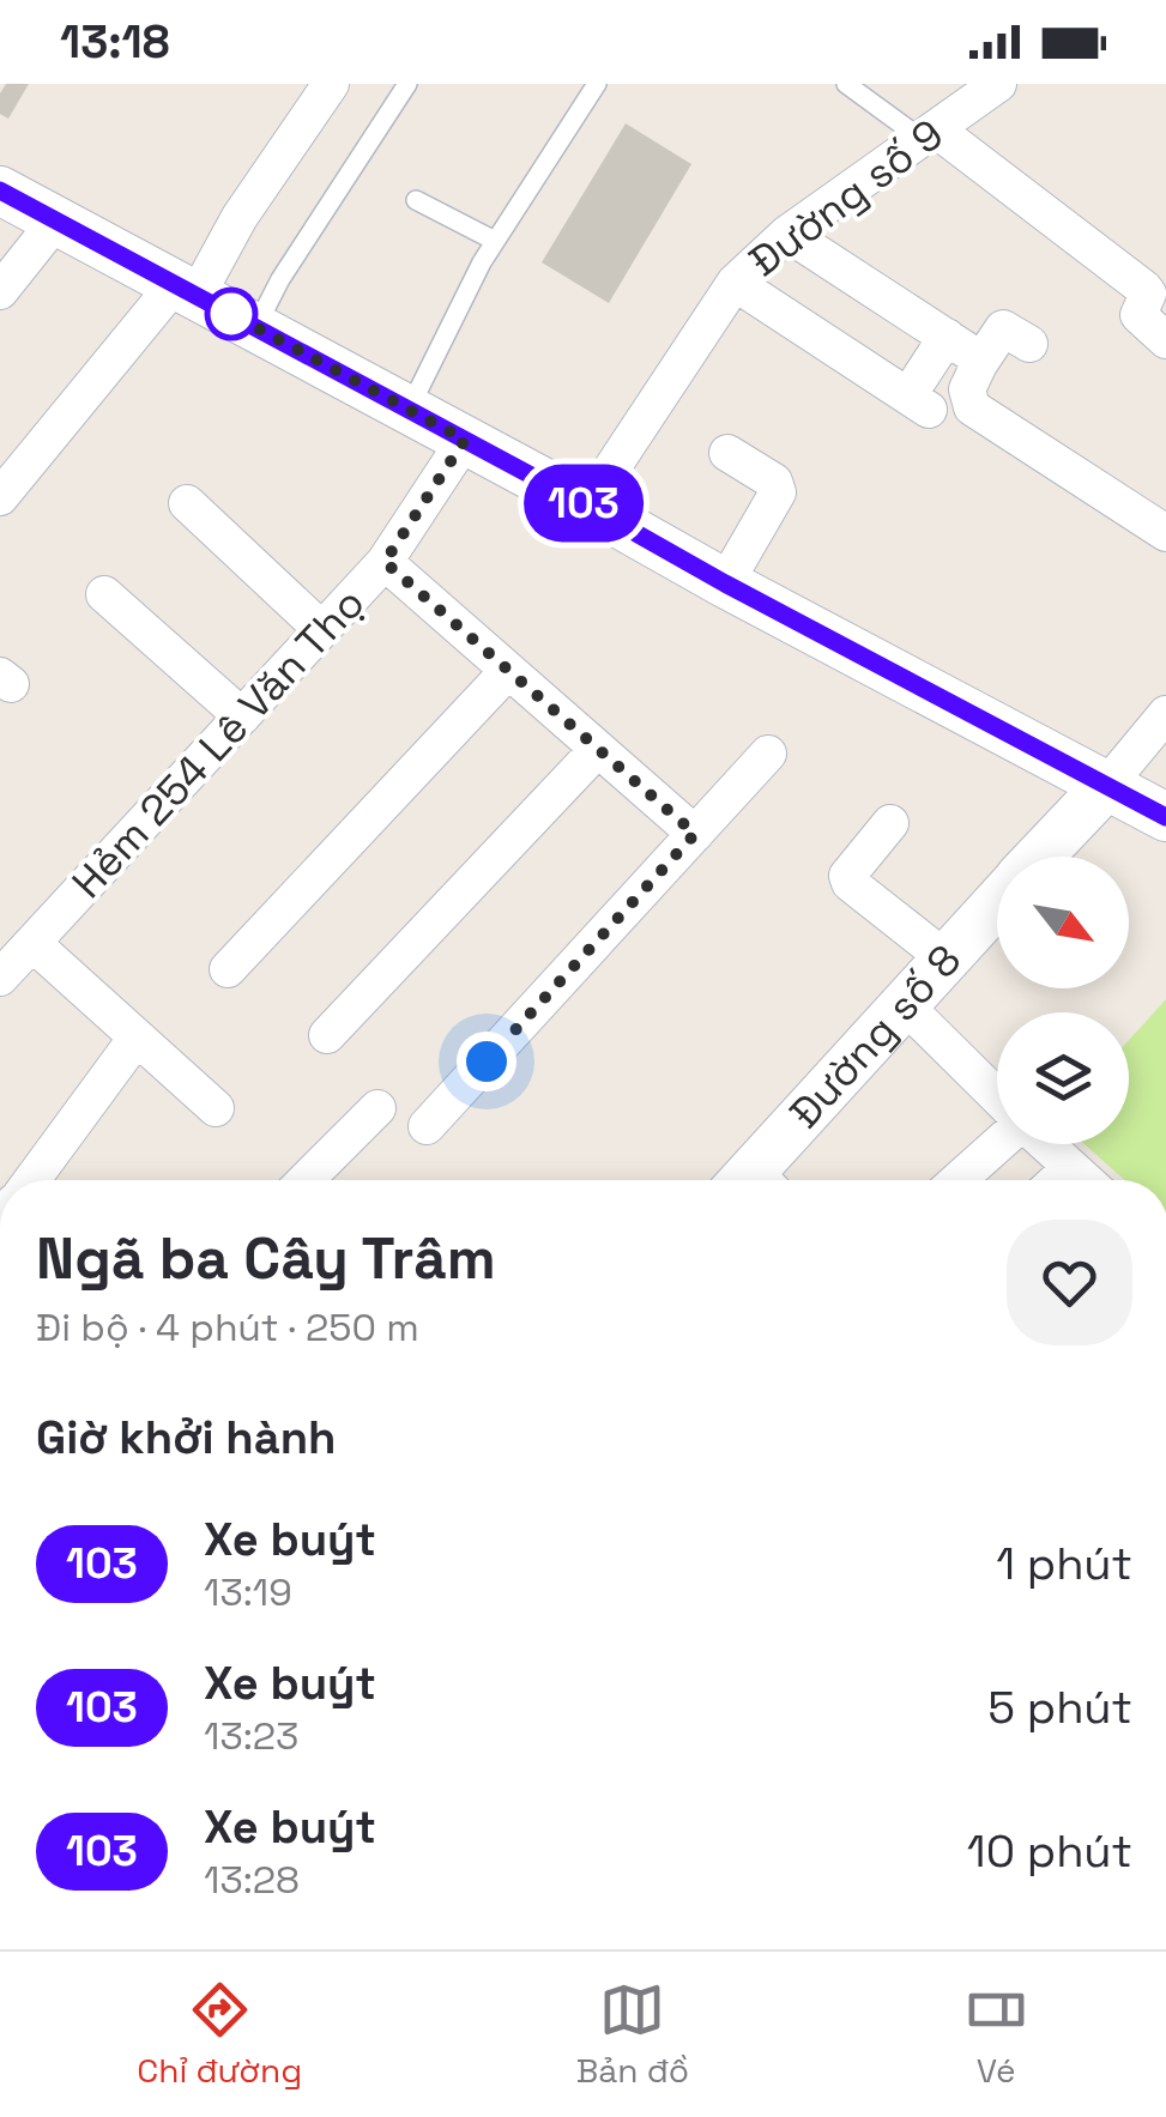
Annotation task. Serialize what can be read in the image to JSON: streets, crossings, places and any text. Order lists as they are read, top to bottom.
{
  "streets": {
    "main road": ["Đường số 8"],
    "street": ["Đường số 9", "Hẻm 254 Lê Văn Thọ"]
  },
  "lines": ["bus line 103"],
  "north": "bottom right",
  "page": {
    "status": "13:18",
    "on_map": "103",
    "heading": [
      ["Ngã ba Cây Trâm", "Đi bộ · 4 phút · 250 m"],
      "Giờ khởi hành"
    ],
    "list": [
      {
        "mark": "103",
        "name": "Xe buýt",
        "note": "13:19",
        "value": "1 phút"
      },
      {
        "mark": "103",
        "name": "Xe buýt",
        "note": "13:23",
        "value": "5 phút"
      },
      {
        "mark": "103",
        "name": "Xe buýt",
        "note": "13:28",
        "value": "10 phút"
      }
    ],
    "tabs": ["Chỉ đường", "Bản đồ", "Vé"]
  }
}
